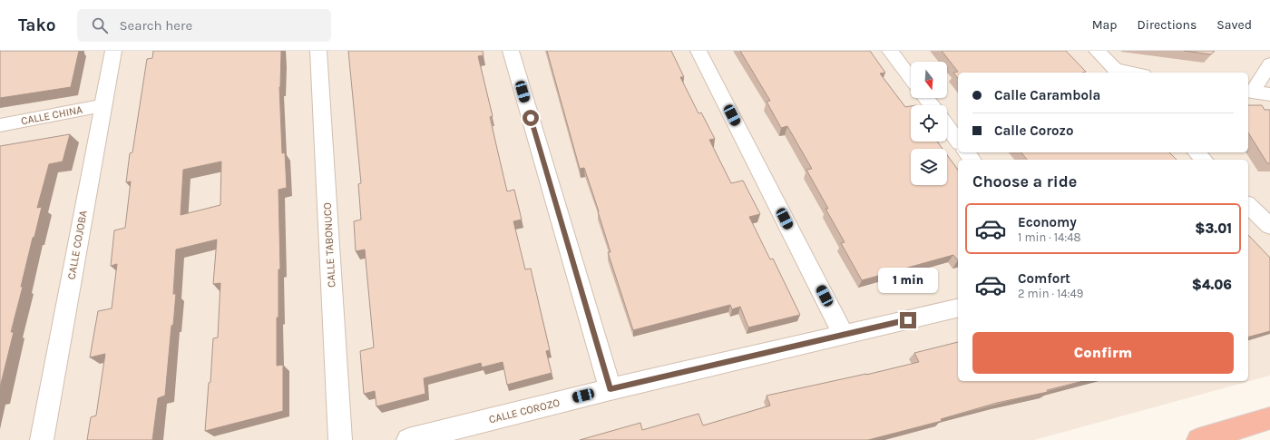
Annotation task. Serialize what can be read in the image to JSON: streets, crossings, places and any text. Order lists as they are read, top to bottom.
{
  "streets": {
    "street": [
      "CALLE CHINA",
      "CALLE COJOBA",
      "CALLE TABONUCO",
      "CALLE COROZO"
    ]
  },
  "crossings": [
    ["CALLE CHINA", "CALLE COJOBA"]
  ],
  "north": "bottom",
  "page": {
    "header": "Tako",
    "search": "Search here",
    "nav": ["Map", "Directions", "Saved"],
    "banner": ["Calle Carambola", "Calle Corozo"],
    "heading": "Choose a ride",
    "list": [
      {
        "name": "Economy",
        "note": "1 min · 14:48",
        "value": "$3.01"
      },
      {
        "name": "Comfort",
        "note": "2 min · 14:49",
        "value": "$4.06"
      }
    ],
    "bubble": "1 min",
    "buttons": "Confirm"
  }
}
